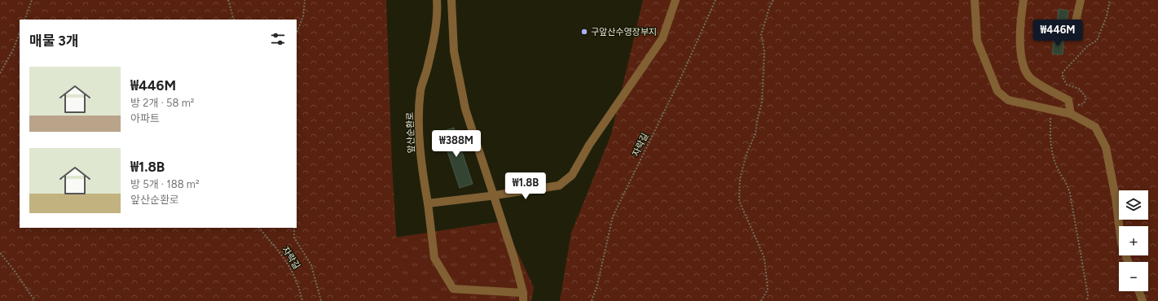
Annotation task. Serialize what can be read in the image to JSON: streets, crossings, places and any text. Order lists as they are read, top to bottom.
{
  "streets": {
    "street": ["앞산순환로"],
    "path": ["자락길"]
  },
  "places": ["구앞산수영장부지"],
  "page": {
    "price": ["₩446M", "₩388M", "₩1.8B"],
    "heading": "매물 3개",
    "list": [
      {
        "name": "₩446M",
        "note": "방 2개 · 58 m² · 아파트"
      },
      {
        "name": "₩1.8B",
        "note": "방 5개 · 188 m² · 앞산순환로"
      }
    ],
    "map_buttons": ["+", "−"]
  }
}
